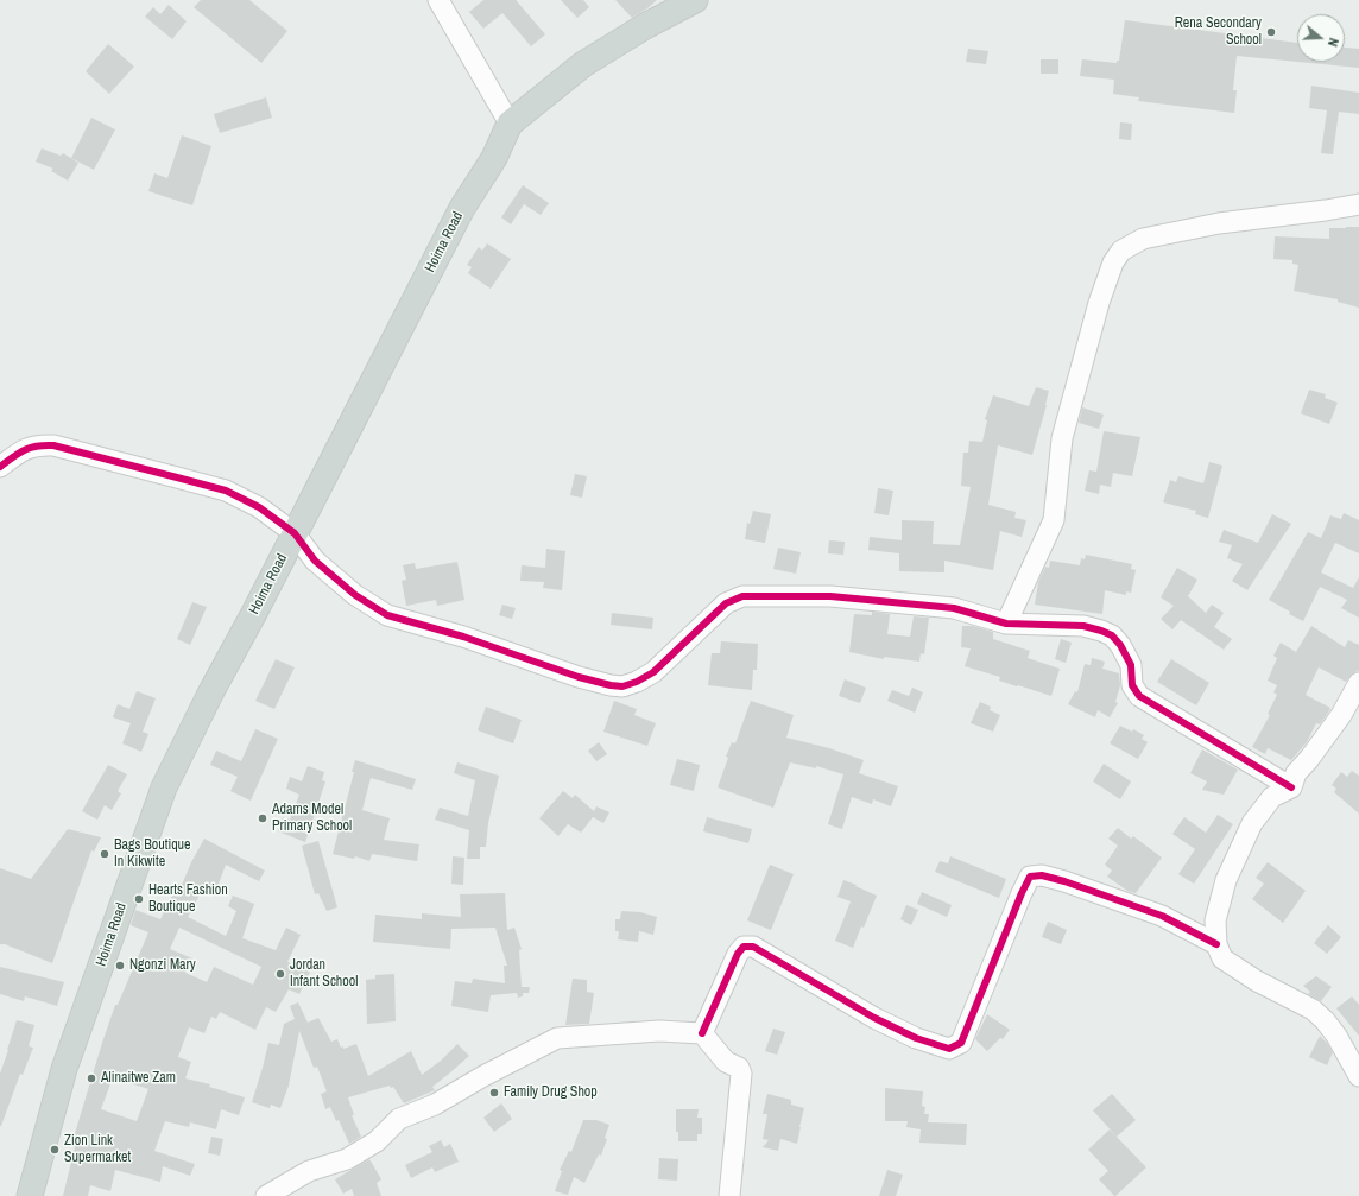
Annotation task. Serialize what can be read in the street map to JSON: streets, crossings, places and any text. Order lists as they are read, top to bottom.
{
  "streets": {
    "main road": ["Hoima Road"]
  },
  "places": [
    "Rena Secondary School",
    "Adams Model Primary School",
    "Bags Boutique In Kikwite",
    "Hearts Fashion Boutique",
    "Ngonzi Mary",
    "Jordan Infant School",
    "Alinaitwe Zam",
    "Family Drug Shop",
    "Zion Link Supermarket"
  ],
  "north": "right"
}
